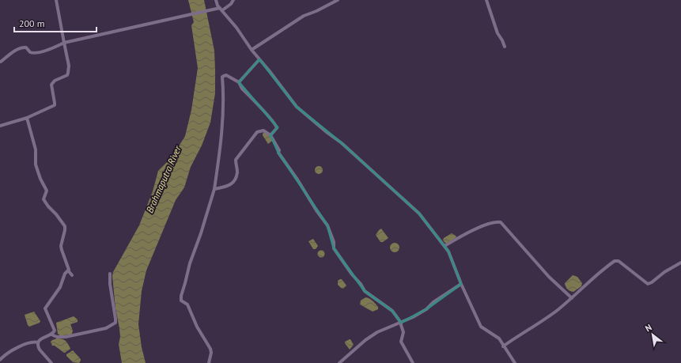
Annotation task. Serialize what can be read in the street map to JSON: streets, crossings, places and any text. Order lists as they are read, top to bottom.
{
  "water": ["Brahmaputra River"],
  "scale_bar": "200 m",
  "north": "top left"
}
